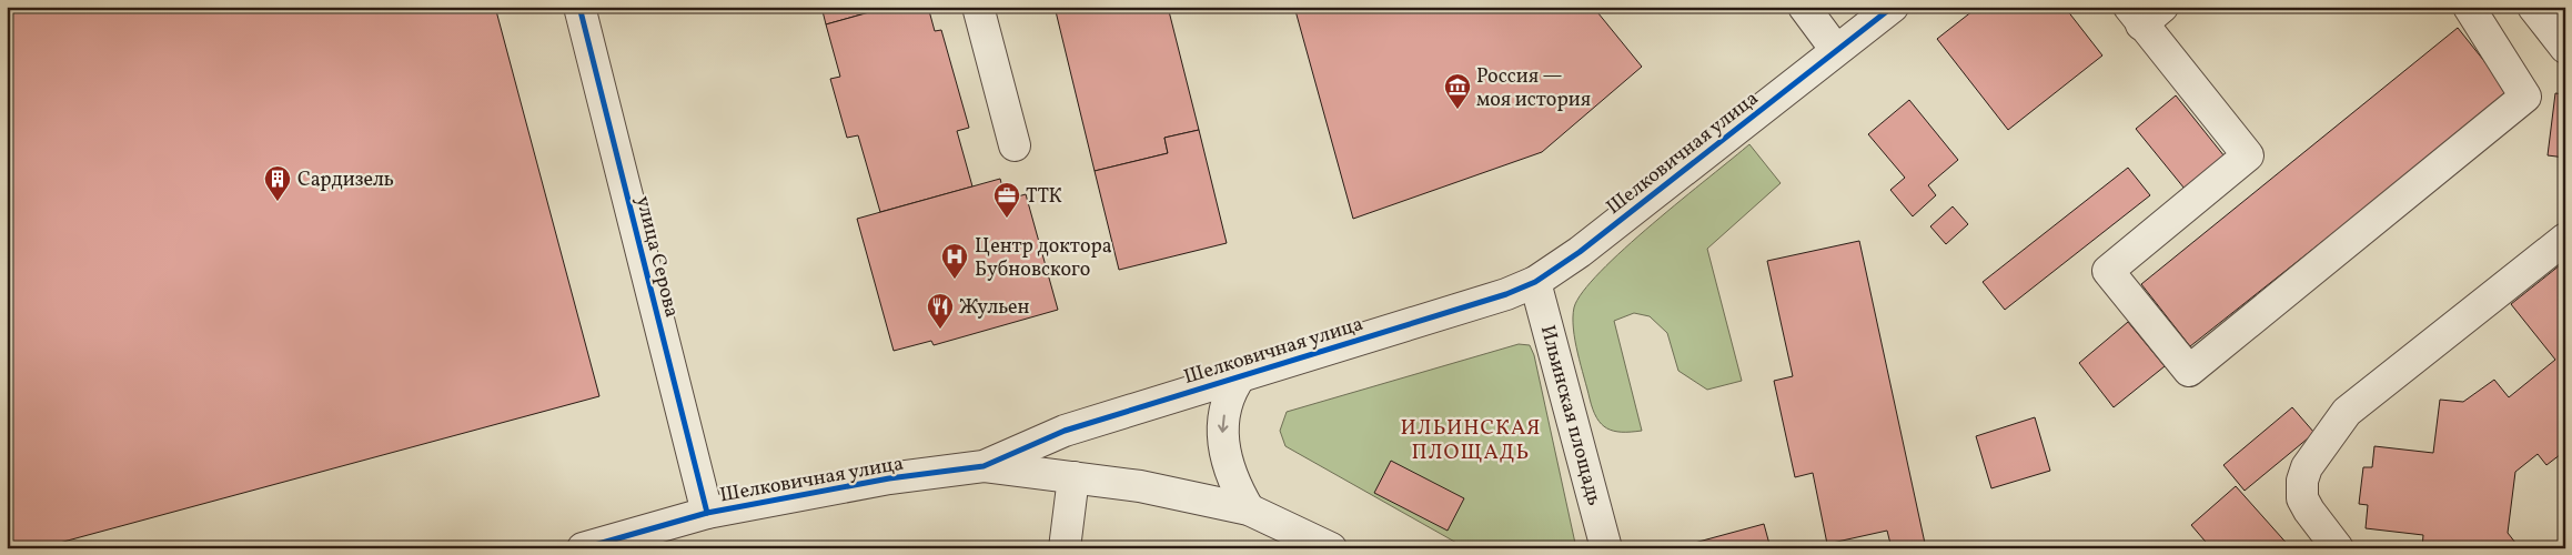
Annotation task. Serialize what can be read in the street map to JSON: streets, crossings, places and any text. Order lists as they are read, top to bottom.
{
  "streets": {
    "street": ["Шелковичная улица", "улица Серова", "Ильинская площадь"]
  },
  "crossings": [
    ["Шелковичная улица", "улица Серова"],
    ["Шелковичная улица", "Ильинская площадь"]
  ],
  "districts": ["ИЛЬИНСКАЯ ПЛОЩАДЬ"],
  "places": {
    "museum": ["Россия — моя история"],
    "building": ["Сардизель"],
    "office": ["ТТК"],
    "hospital": ["Центр доктора Бубновского"],
    "restaurant": ["Жульен"]
  }
}
